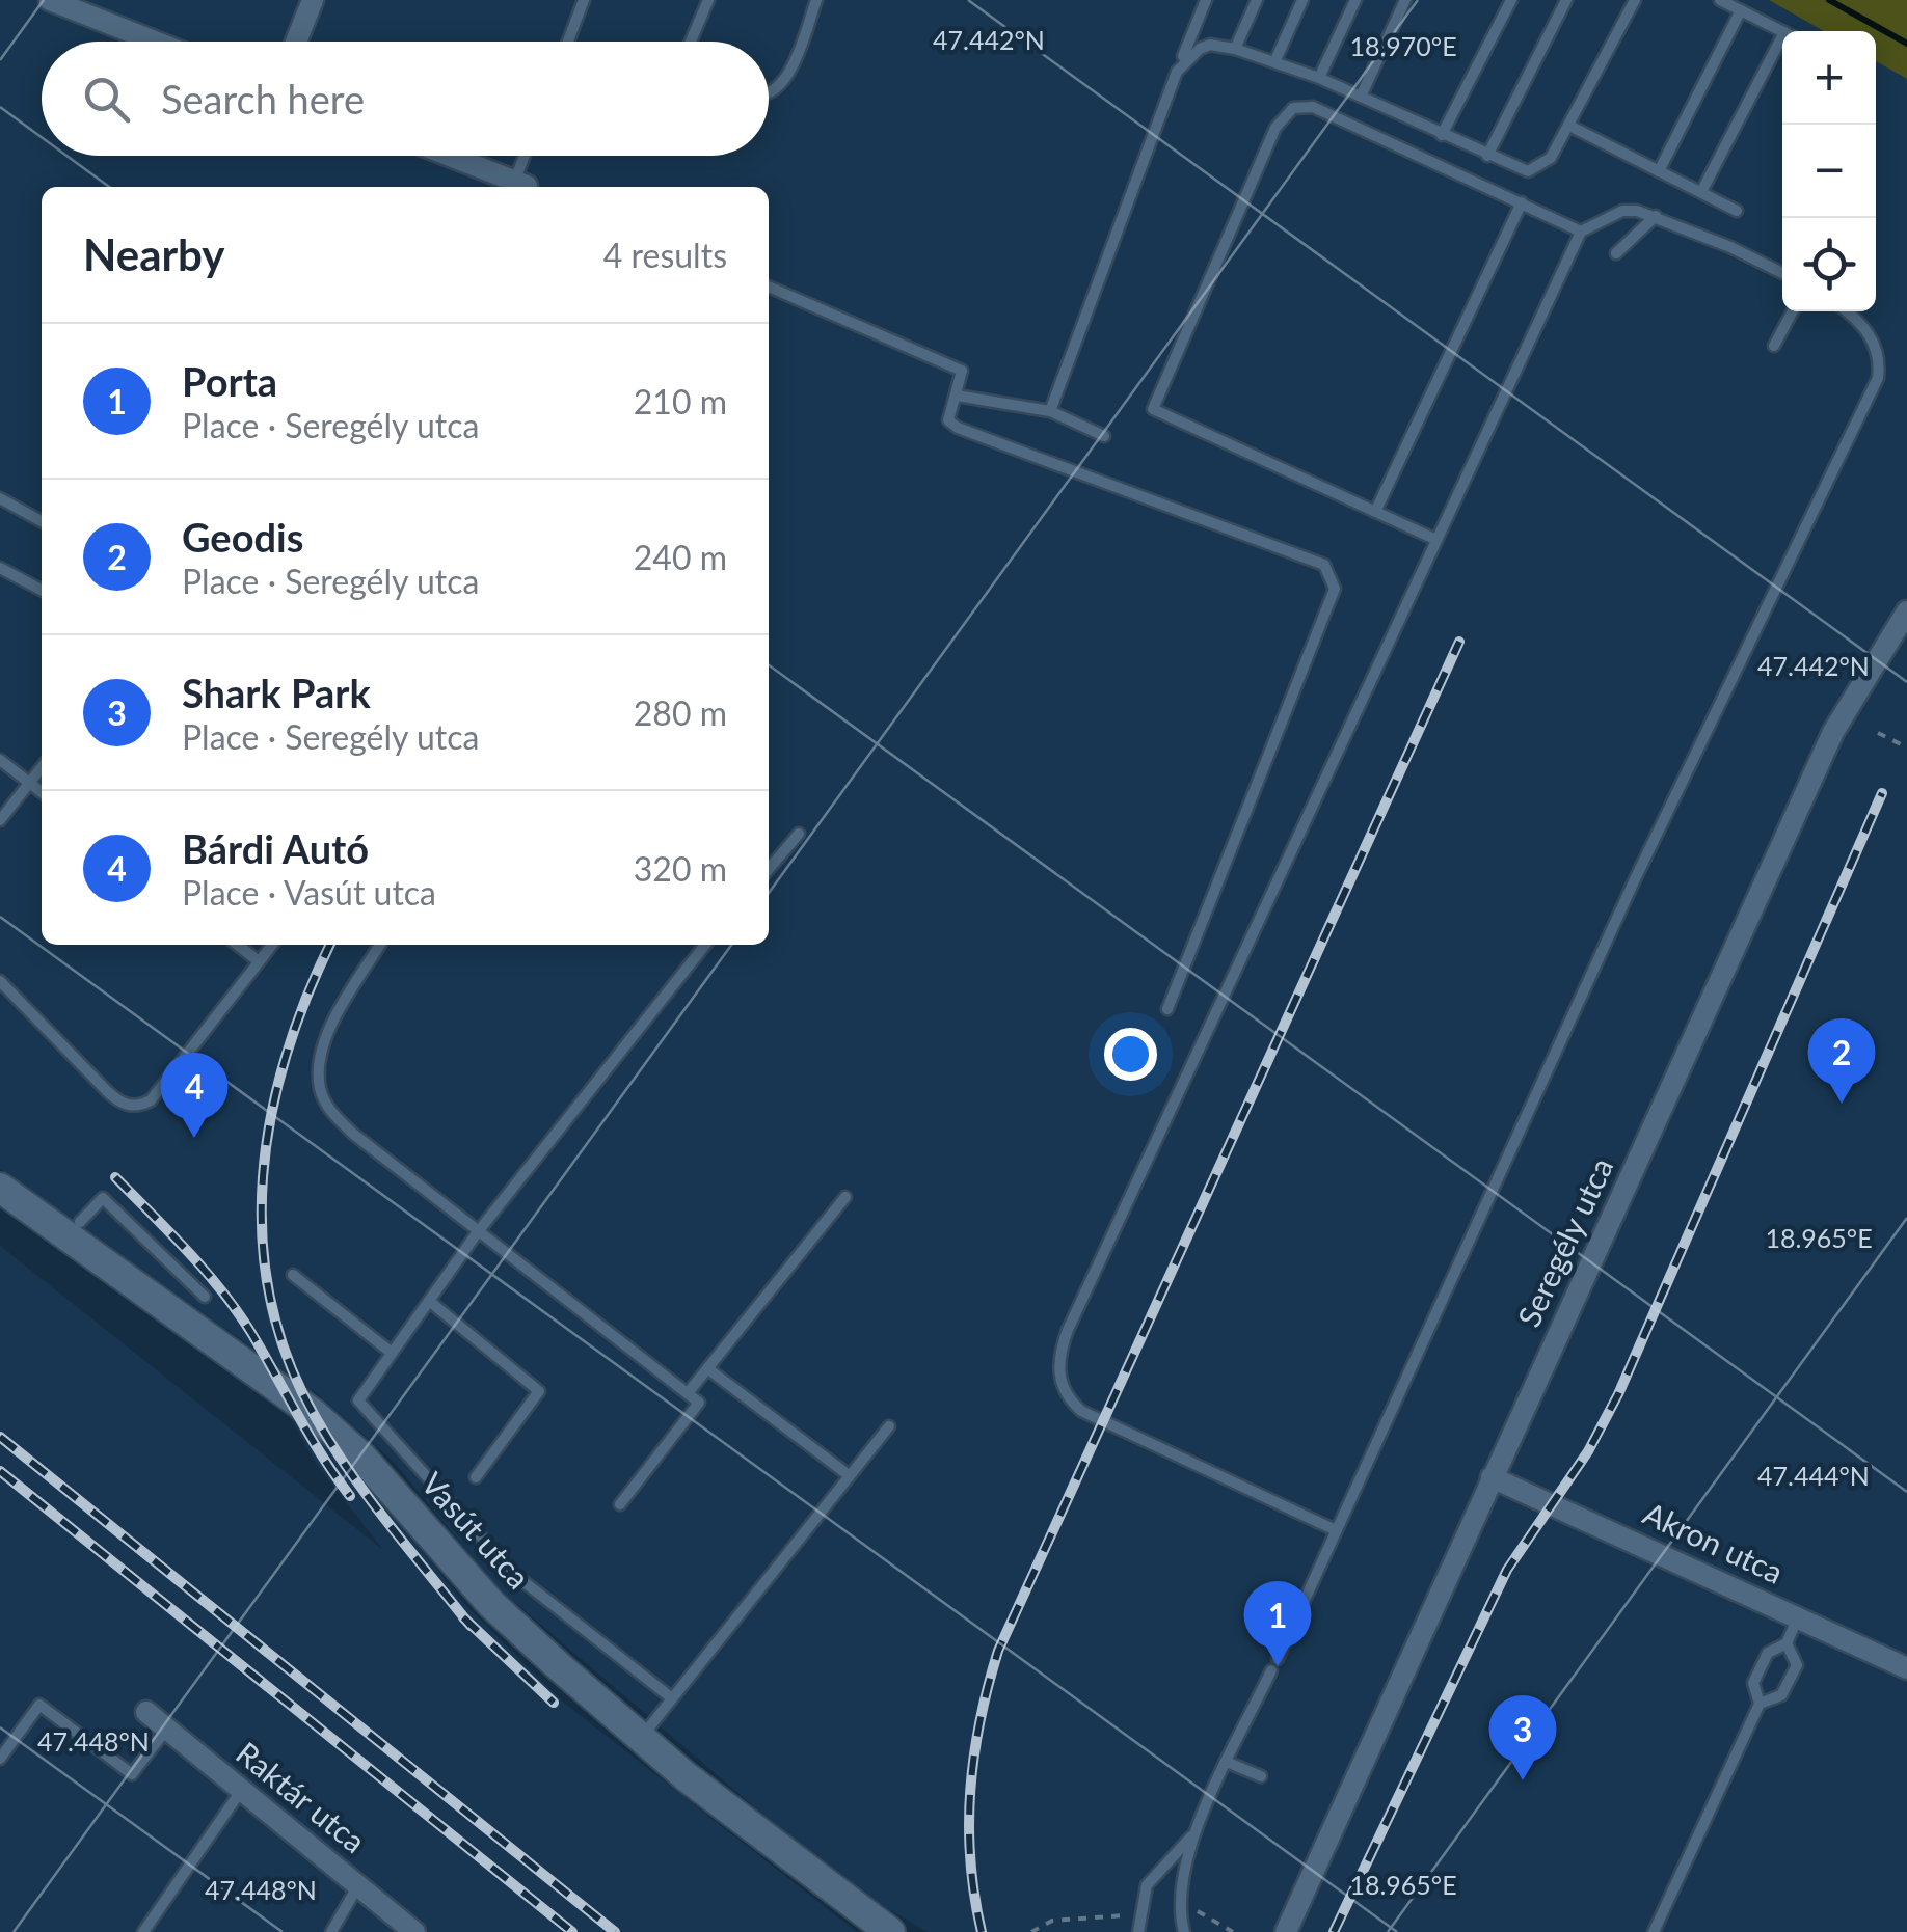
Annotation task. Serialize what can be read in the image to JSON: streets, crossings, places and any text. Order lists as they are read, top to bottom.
{
  "streets": {
    "street": [
      "Seregély utca",
      "Vasút utca",
      "Akron utca",
      "Raktár utca"
    ]
  },
  "crossings": [
    ["Seregély utca", "Akron utca"]
  ],
  "page": {
    "map_buttons": ["+", "−"],
    "search": "Search here",
    "heading": ["Nearby", "4 results"],
    "list": [
      {
        "mark": "1",
        "name": "Porta",
        "note": "Place · Seregély utca",
        "value": "210 m"
      },
      {
        "mark": "2",
        "name": "Geodis",
        "note": "Place · Seregély utca",
        "value": "240 m"
      },
      {
        "mark": "3",
        "name": "Shark Park",
        "note": "Place · Seregély utca",
        "value": "280 m"
      },
      {
        "mark": "4",
        "name": "Bárdi Autó",
        "note": "Place · Vasút utca",
        "value": "320 m"
      }
    ],
    "pins": [
      "2",
      "4",
      "1",
      "3"
    ]
  },
  "coordinates": [
    "47.442°N",
    "18.970°E",
    "18.965°E",
    "47.444°N",
    "47.448°N"
  ]
}
